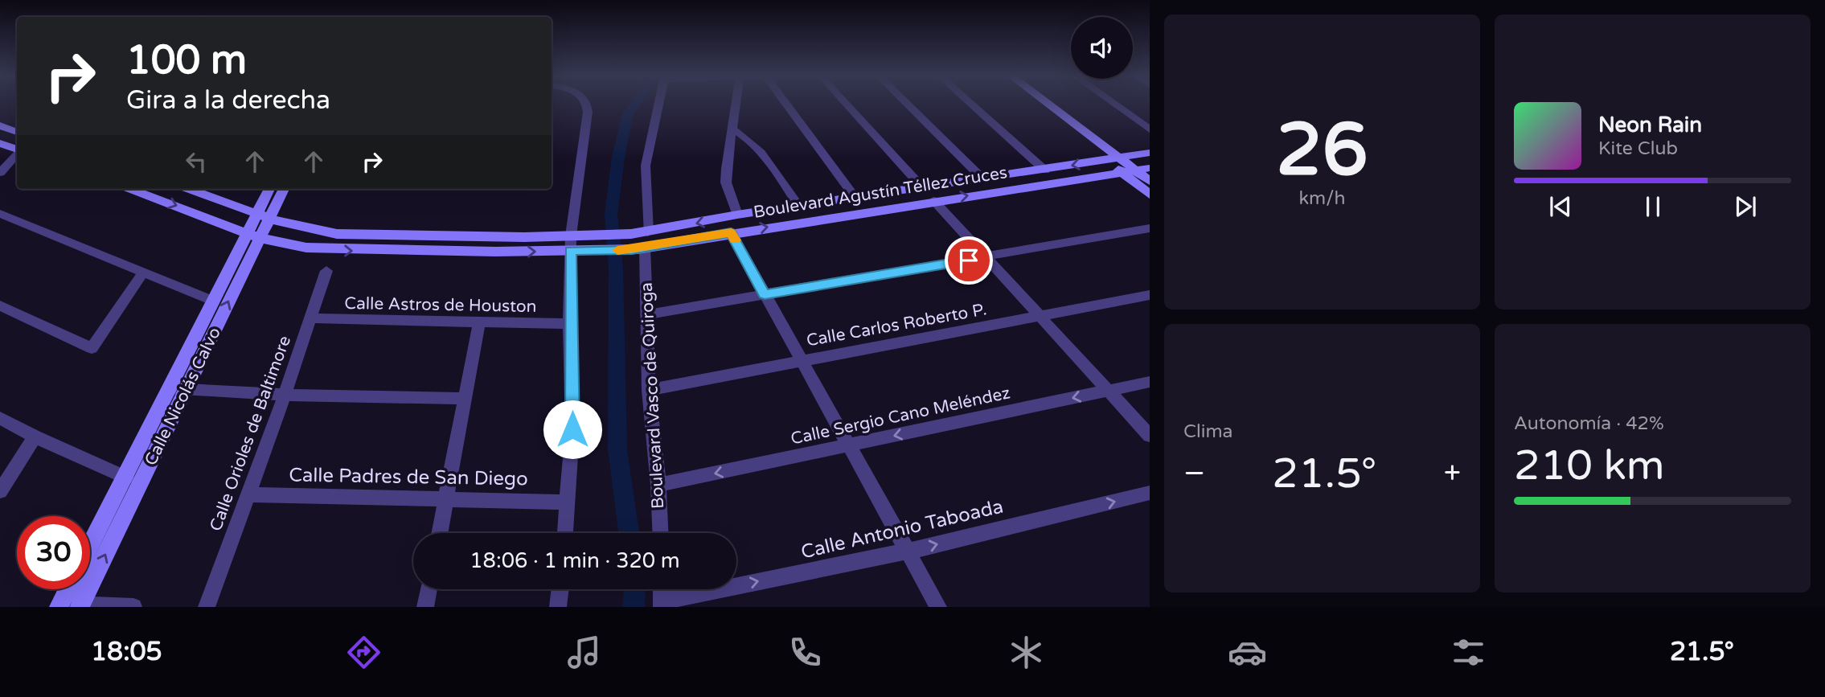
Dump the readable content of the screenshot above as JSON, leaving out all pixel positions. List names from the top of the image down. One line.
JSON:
{"streets":{"street":["Boulevard Agustín Téllez Cruces","Calle Astros de Houston","Calle Carlos Roberto P.","Boulevard Vasco de Quiroga","Calle Nicolás Calvo","Calle Sergio Cano Meléndez","Calle Orioles de Baltimore","Calle Padres de San Diego","Calle Antonio Taboada"]},"crossings":[["Boulevard Agustín Téllez Cruces","Boulevard Vasco de Quiroga"],["Boulevard Agustín Téllez Cruces","Calle Nicolás Calvo"],["Calle Astros de Houston","Calle Orioles de Baltimore"],["Calle Carlos Roberto P.","Boulevard Vasco de Quiroga"],["Boulevard Vasco de Quiroga","Calle Sergio Cano Meléndez"],["Calle Orioles de Baltimore","Calle Padres de San Diego"]],"one_way":["Calle Sergio Cano Meléndez","Calle Antonio Taboada"],"page":{"tile":[["26","km/h"],"Clima",["Autonomía · 42%","210 km"]],"turn":["100 m","Gira a la derecha"],"song":["Neon Rain","Kite Club"],"heat":["−","21.5°","+"],"limit":"30","trip":"18:06 · 1 min · 320 m","tabs":["18:05","21.5°"]}}
